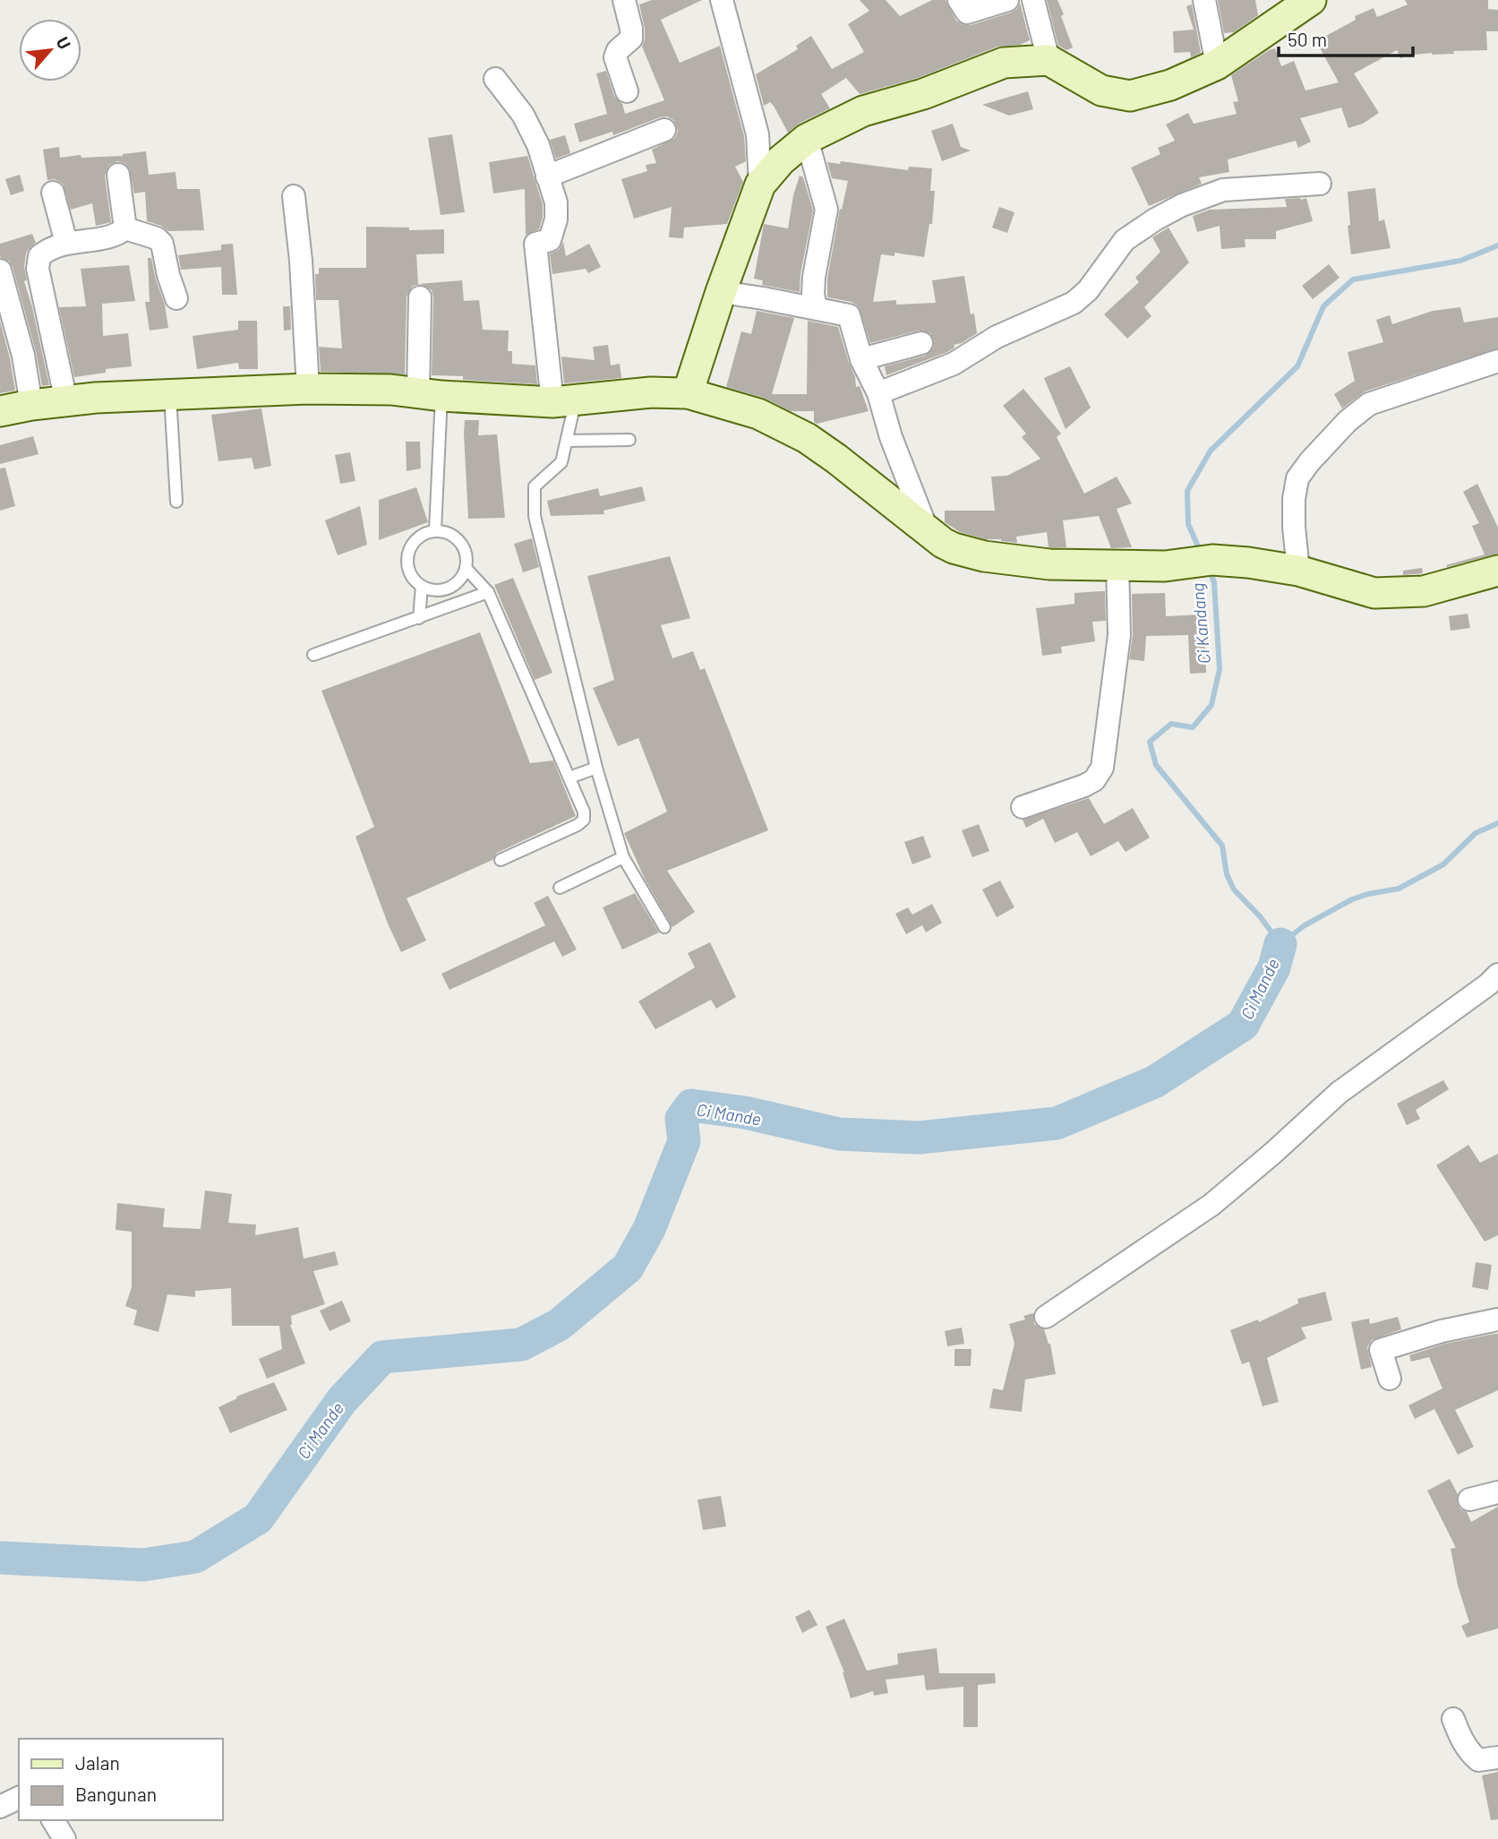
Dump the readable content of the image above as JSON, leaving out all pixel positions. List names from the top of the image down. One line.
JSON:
{"water":["Ci Kandang","Ci Mande"],"legend":["Jalan","Bangunan"],"scale_bar":"50 m","north":"top right"}
